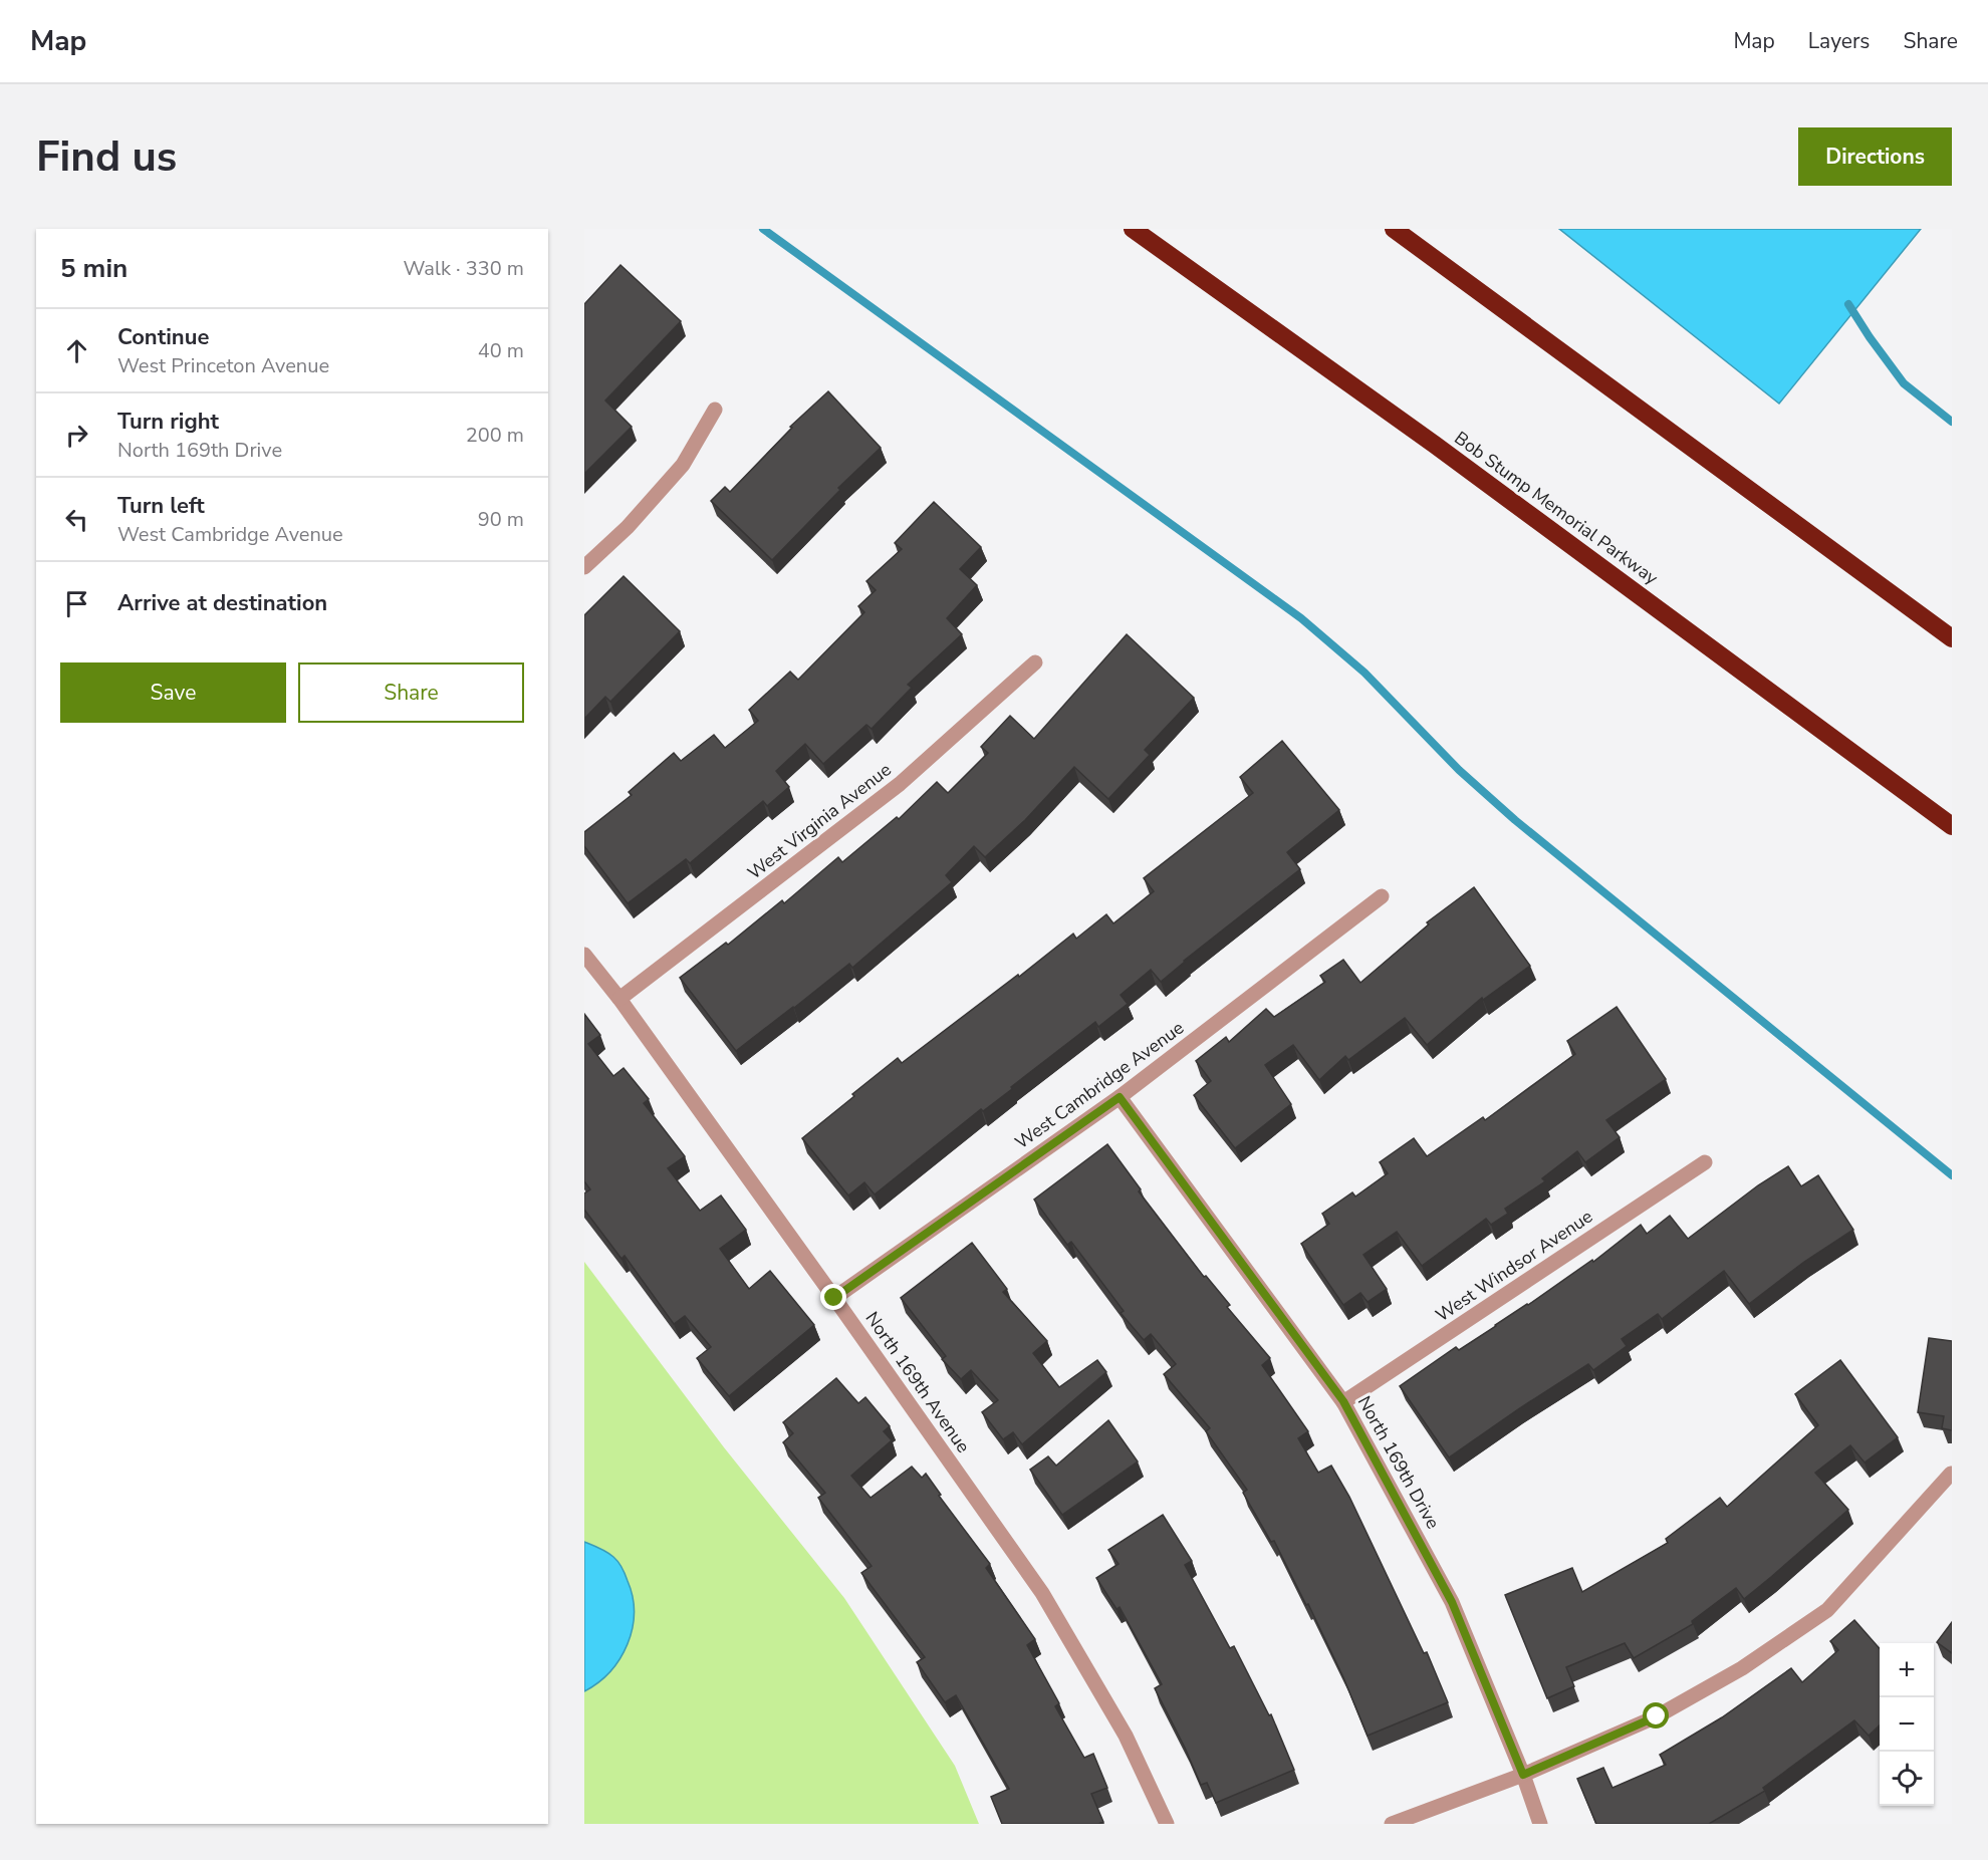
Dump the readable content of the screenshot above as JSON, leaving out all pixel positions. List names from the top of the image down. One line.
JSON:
{"streets":{"highway":["Bob Stump Memorial Parkway"],"street":["West Virginia Avenue","West Cambridge Avenue","West Windsor Avenue","North 169th Avenue","North 169th Drive"]},"crossings":[["West Virginia Avenue","North 169th Avenue"],["West Cambridge Avenue","North 169th Avenue"],["West Cambridge Avenue","North 169th Drive"],["West Windsor Avenue","North 169th Drive"]],"page":{"header":"Map","nav":["Map","Layers","Share"],"buttons":["Directions",["Save","Share"]],"title":"Find us","heading":["5 min","Walk · 330 m"],"list":[["Continue","West Princeton Avenue","40 m"],["Turn right","North 169th Drive","200 m"],["Turn left","West Cambridge Avenue","90 m"],"Arrive at destination"],"map_buttons":["+","−"]}}
